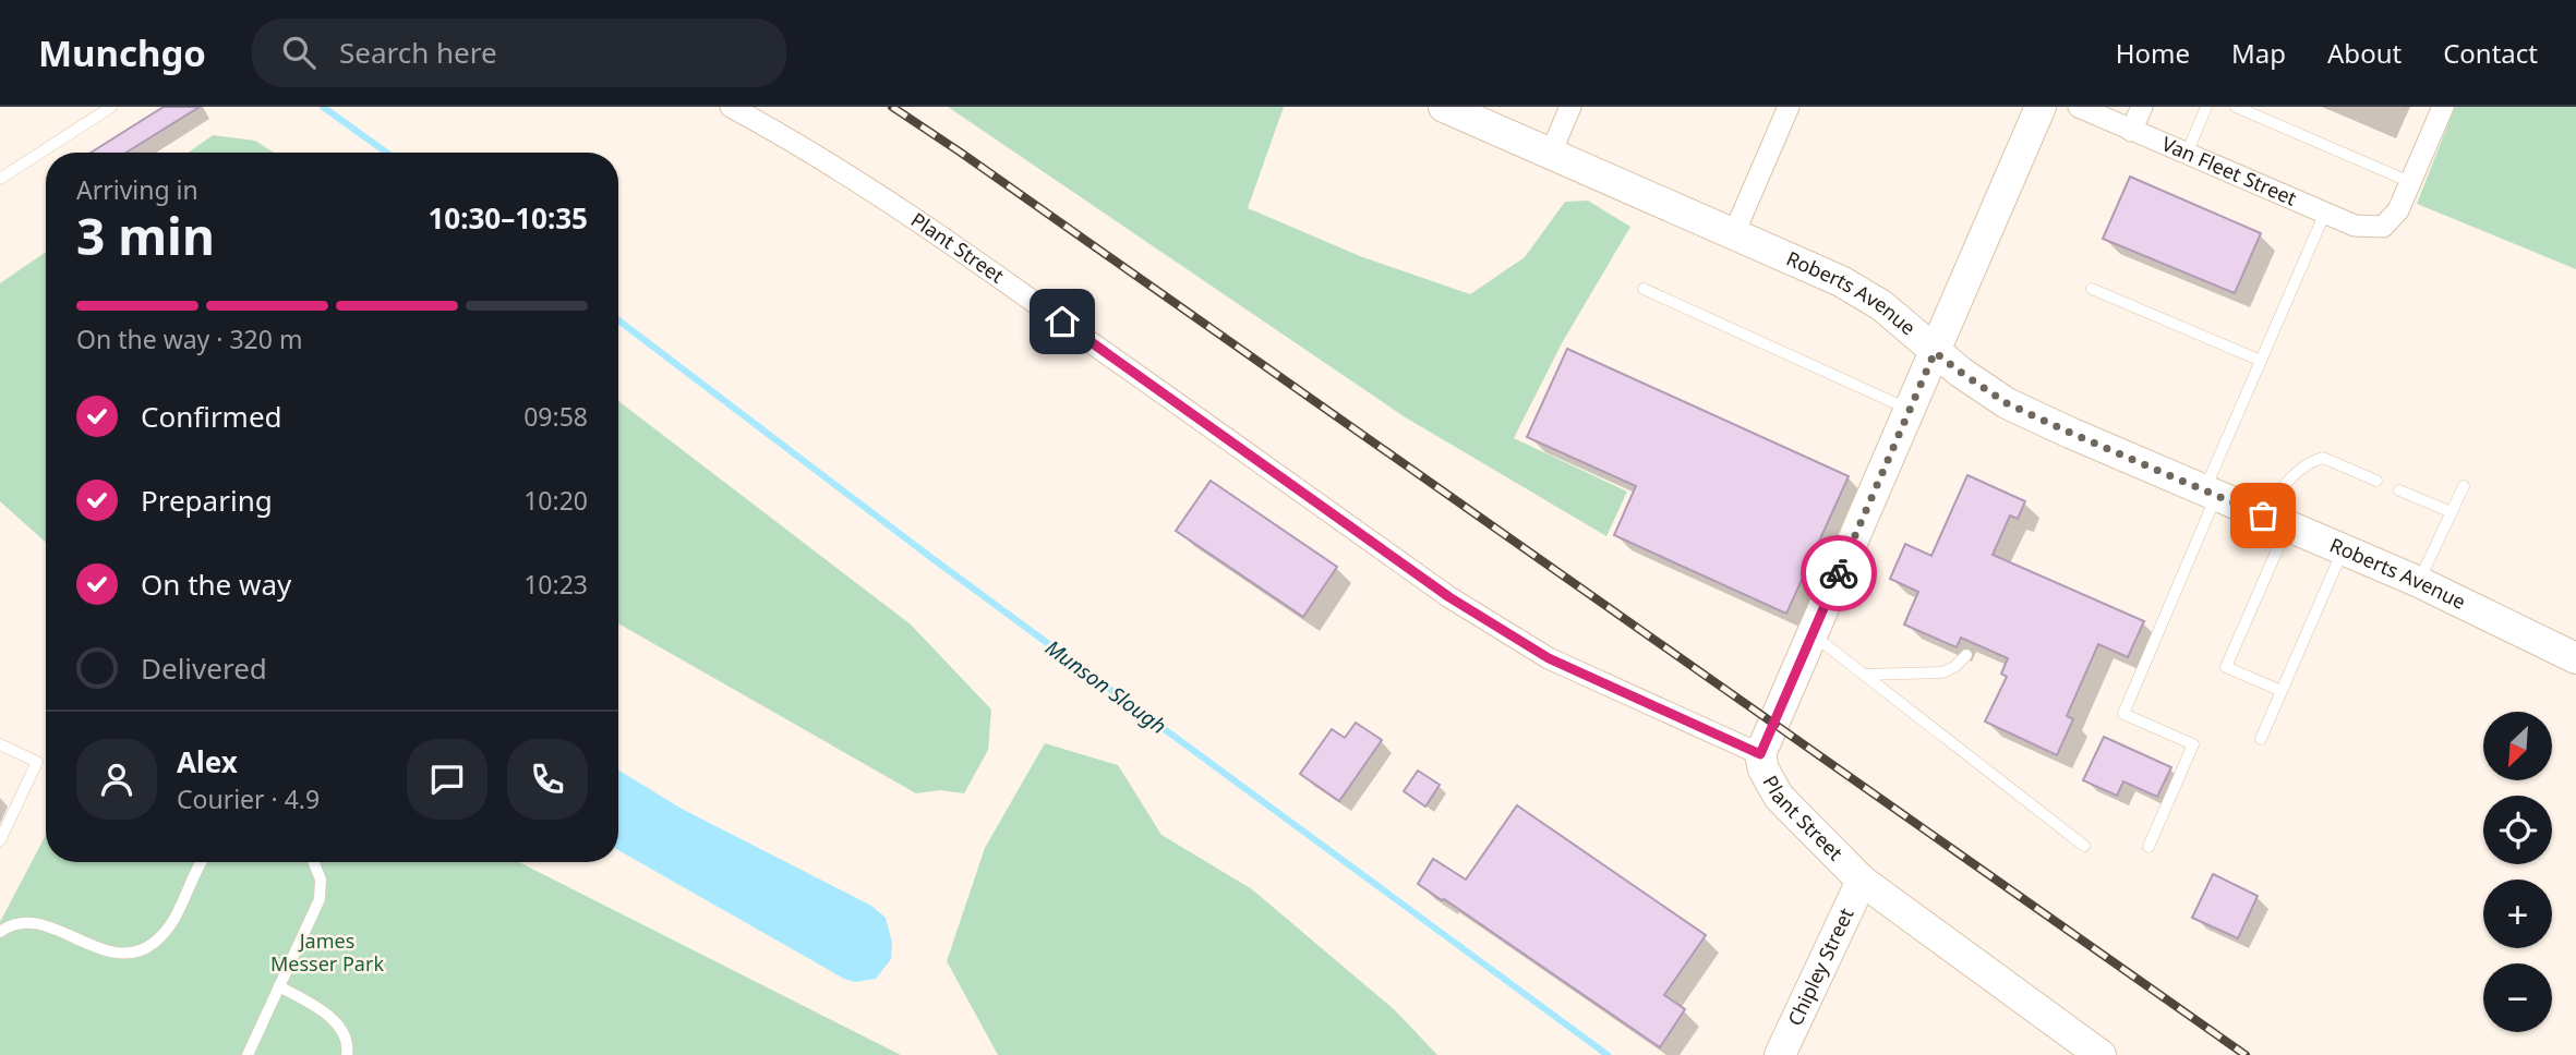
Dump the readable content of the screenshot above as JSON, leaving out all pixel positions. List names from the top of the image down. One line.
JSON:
{"streets":{"street":["Van Fleet Street","Plant Street","Roberts Avenue","Chipley Street"]},"crossings":[["Plant Street","Chipley Street"]],"water":["Munson Slough"],"parks":["James Messer Park"],"north":"bottom left","page":{"header":"Munchgo","search":"Search here","nav":["Home","Map","About","Contact"],"heading":["3 min","Arriving in","10:30–10:35"],"panel":["Alex","Courier · 4.9"],"bar":"On the way · 320 m","list":[["Confirmed","09:58"],["Preparing","10:20"],["On the way","10:23"],"Delivered"],"map_buttons":["+","−"]}}
